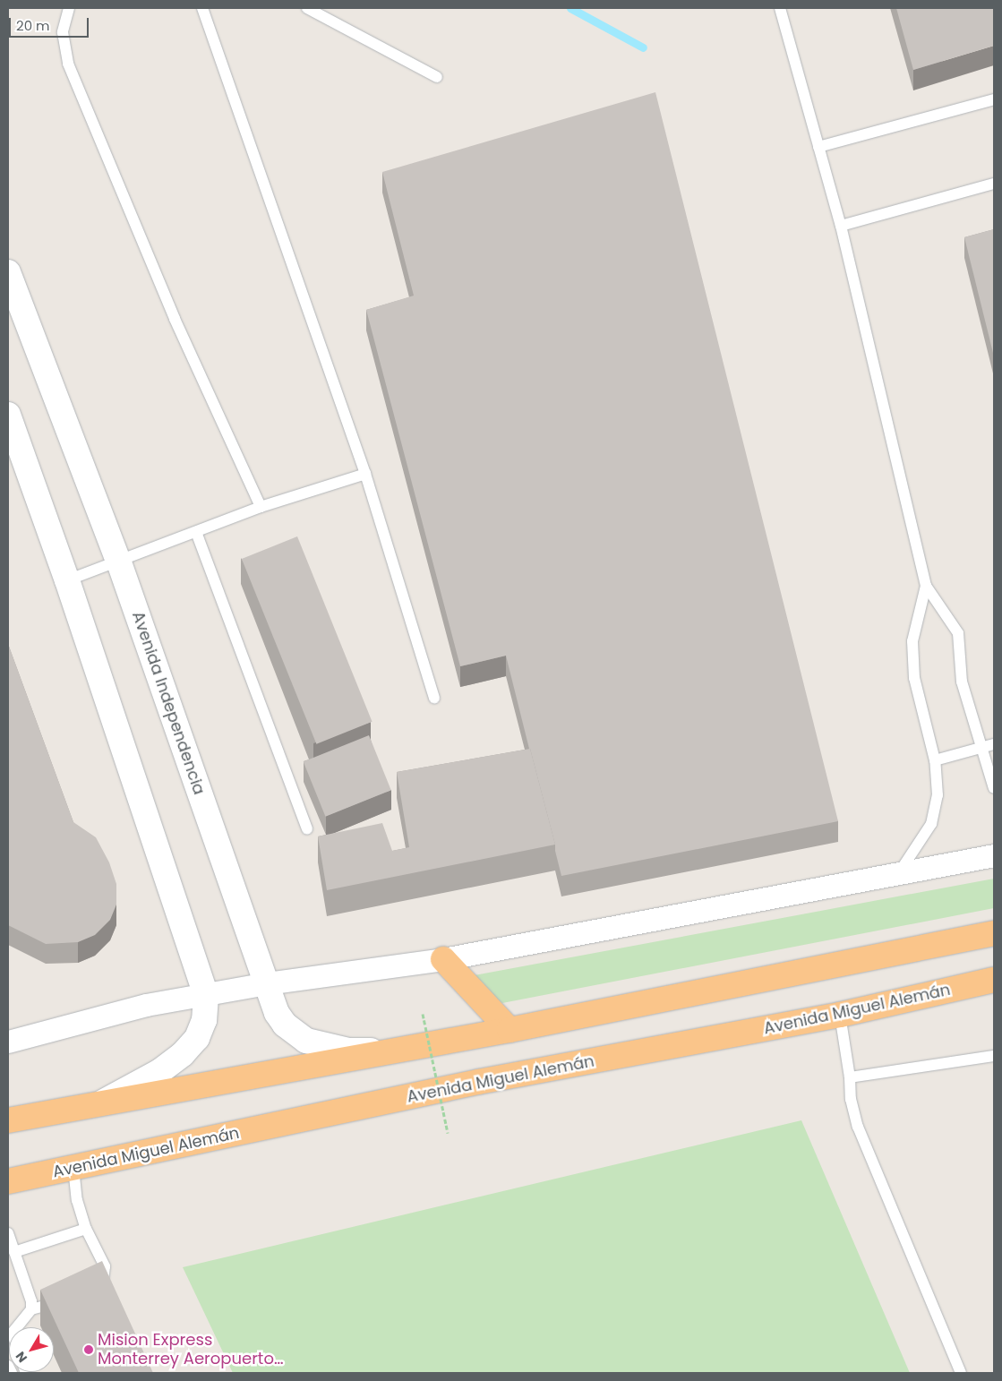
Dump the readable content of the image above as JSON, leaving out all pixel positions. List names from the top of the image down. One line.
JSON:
{"streets":{"highway":["Avenida Miguel Alemán"],"street":["Avenida Independencia"]},"places":["Mision Express Monterrey Aeropuerto…"],"scale_bar":"20 m","north":"bottom left"}
